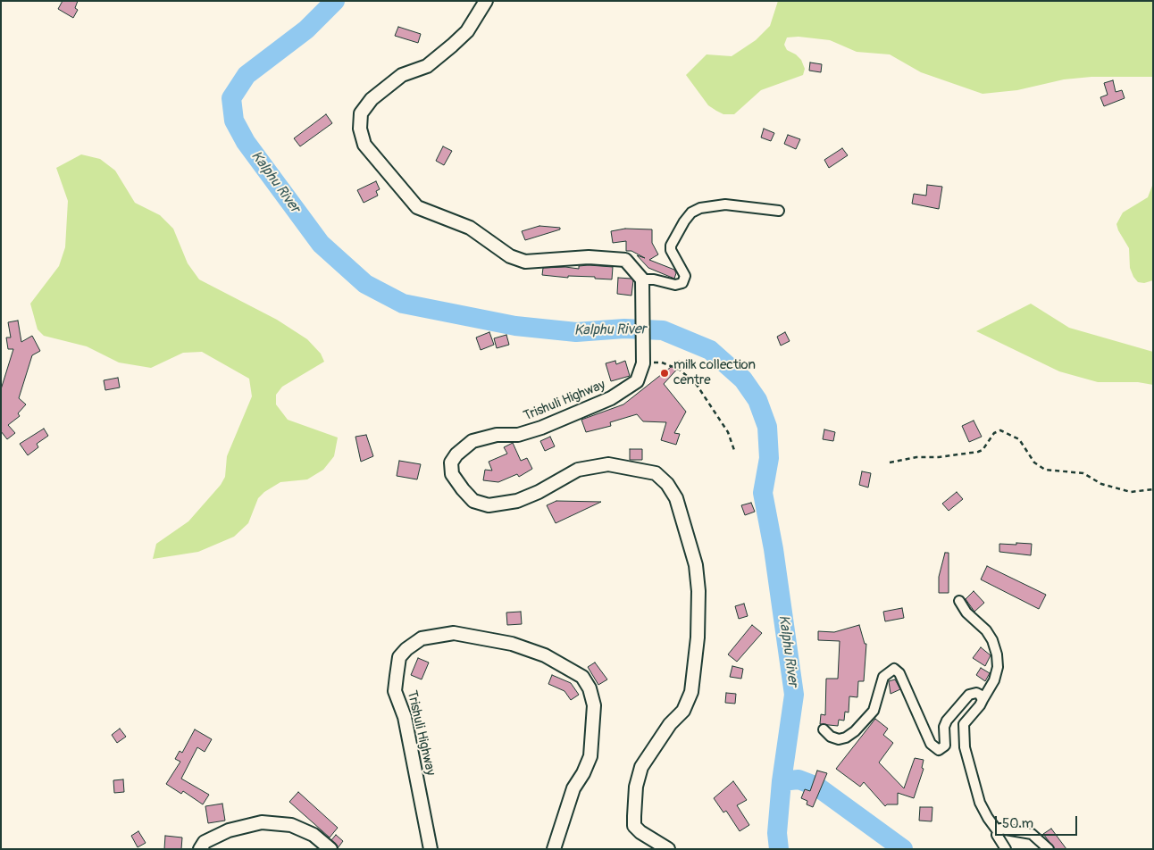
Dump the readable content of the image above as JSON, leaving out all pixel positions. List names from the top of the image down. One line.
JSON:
{"streets":{"street":["Trishuli Highway"]},"water":["Kalphu River"],"places":["milk collection centre"],"scale_bar":"50 m"}
